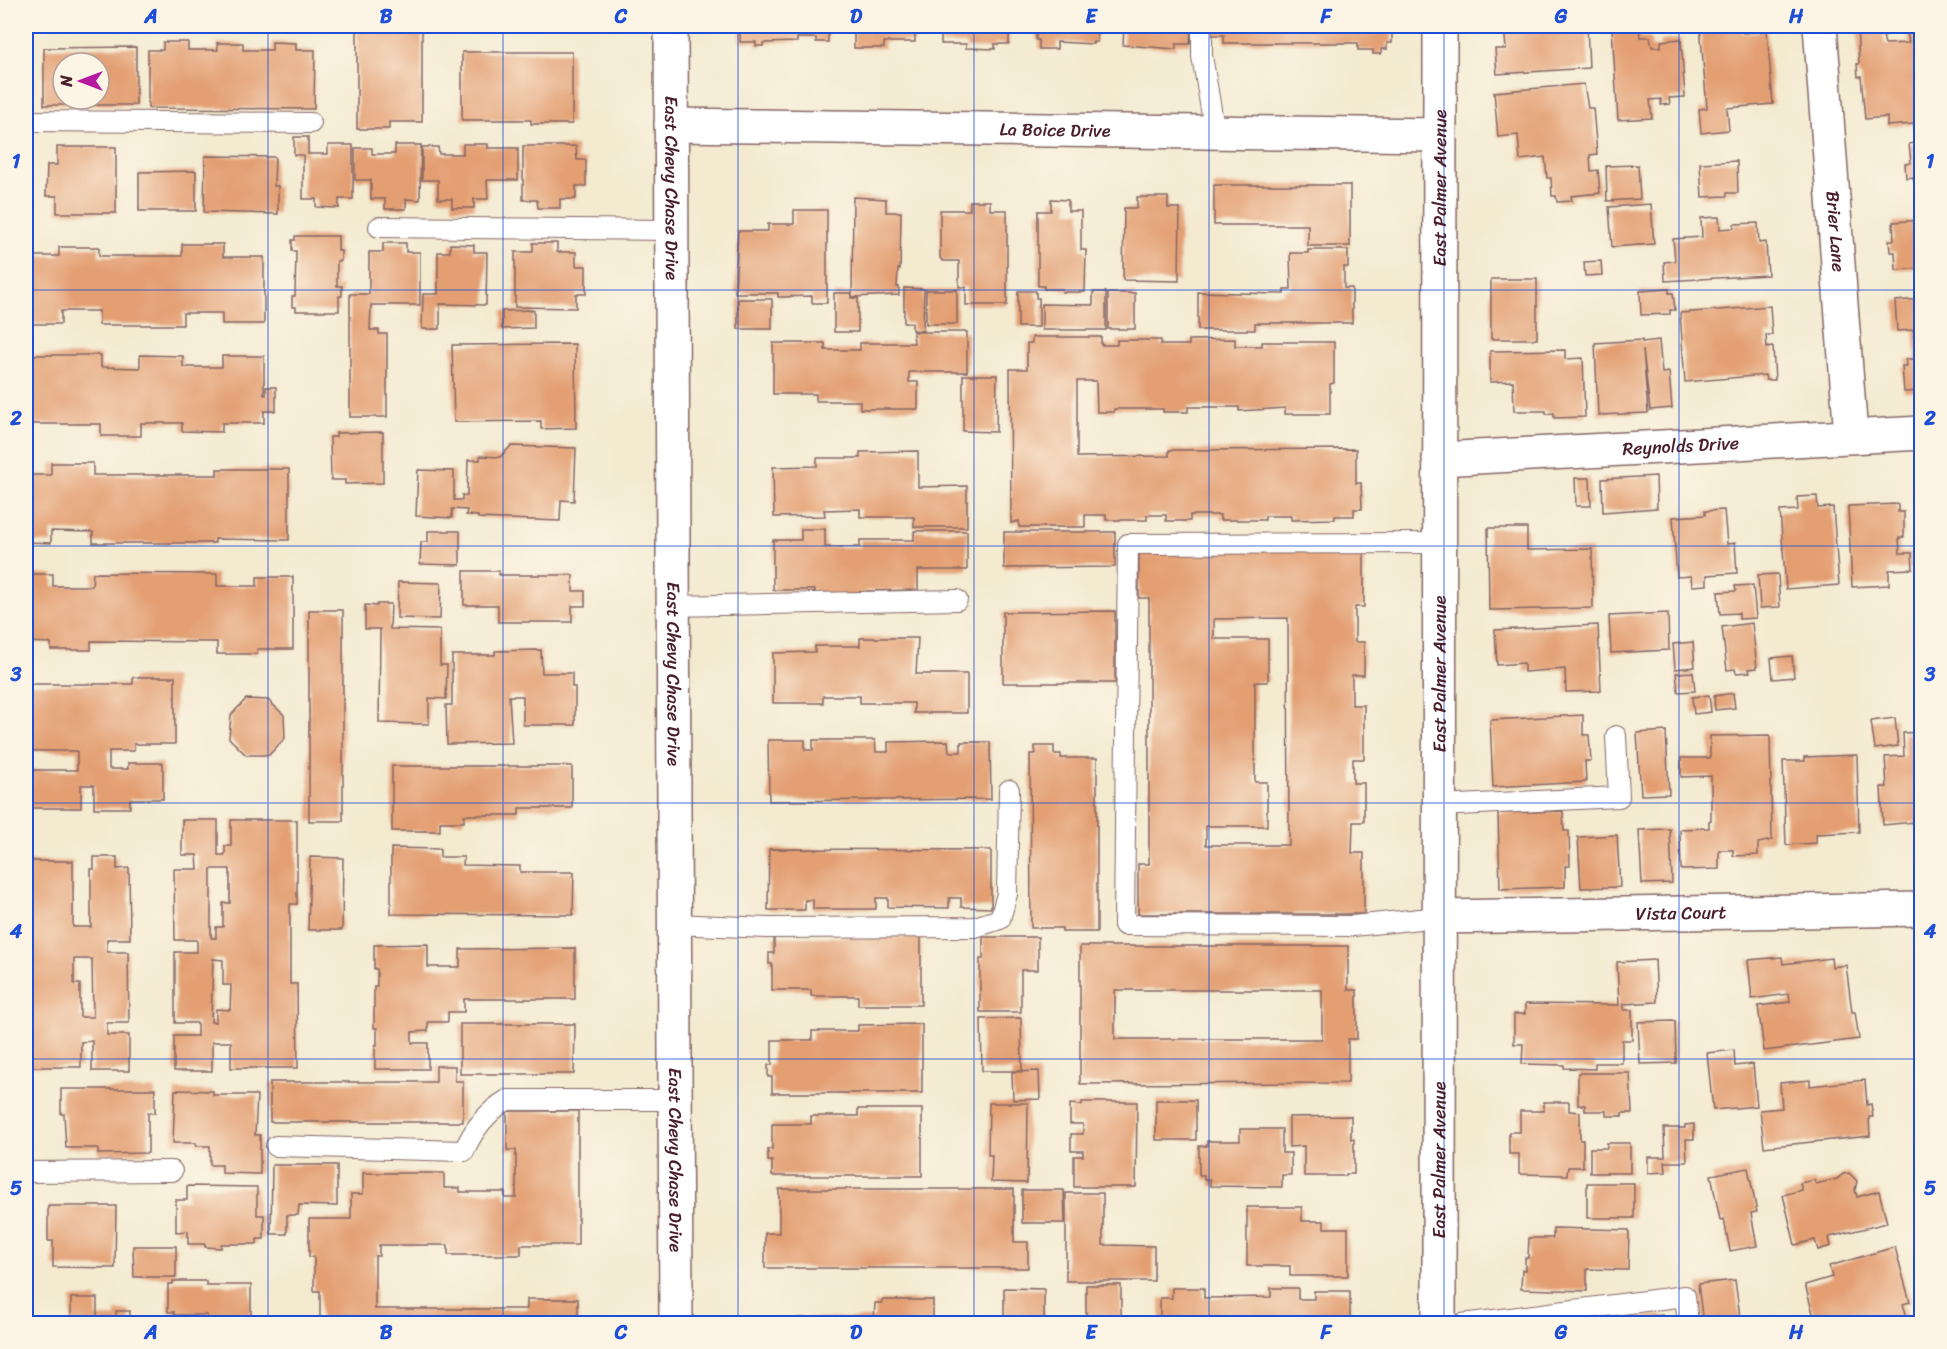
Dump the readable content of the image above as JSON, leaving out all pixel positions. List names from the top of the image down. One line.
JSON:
{"streets":{"street":["La Boice Drive","East Chevy Chase Drive","East Palmer Avenue","Brier Lane","Reynolds Drive","Vista Court"]},"crossings":[["La Boice Drive","East Chevy Chase Drive"],["La Boice Drive","East Palmer Avenue"],["East Palmer Avenue","Reynolds Drive"],["East Palmer Avenue","Vista Court"],["Brier Lane","Reynolds Drive"]],"north":"left","grid":{"columns":["A","B","C","D","E","F","G","H"],"rows":["1","2","3","4","5"]}}
